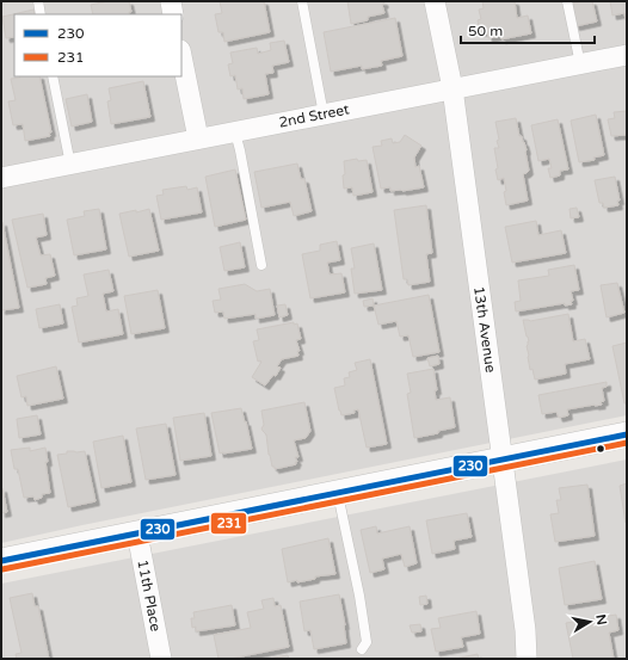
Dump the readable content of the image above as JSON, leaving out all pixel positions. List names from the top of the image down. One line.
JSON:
{"streets":{"street":["2nd Street","13th Avenue","11th Place"]},"crossings":[["2nd Street","13th Avenue"]],"lines":["transit line 230","transit line 231"],"legend":["230","231"],"scale_bar":"50 m","north":"right"}
